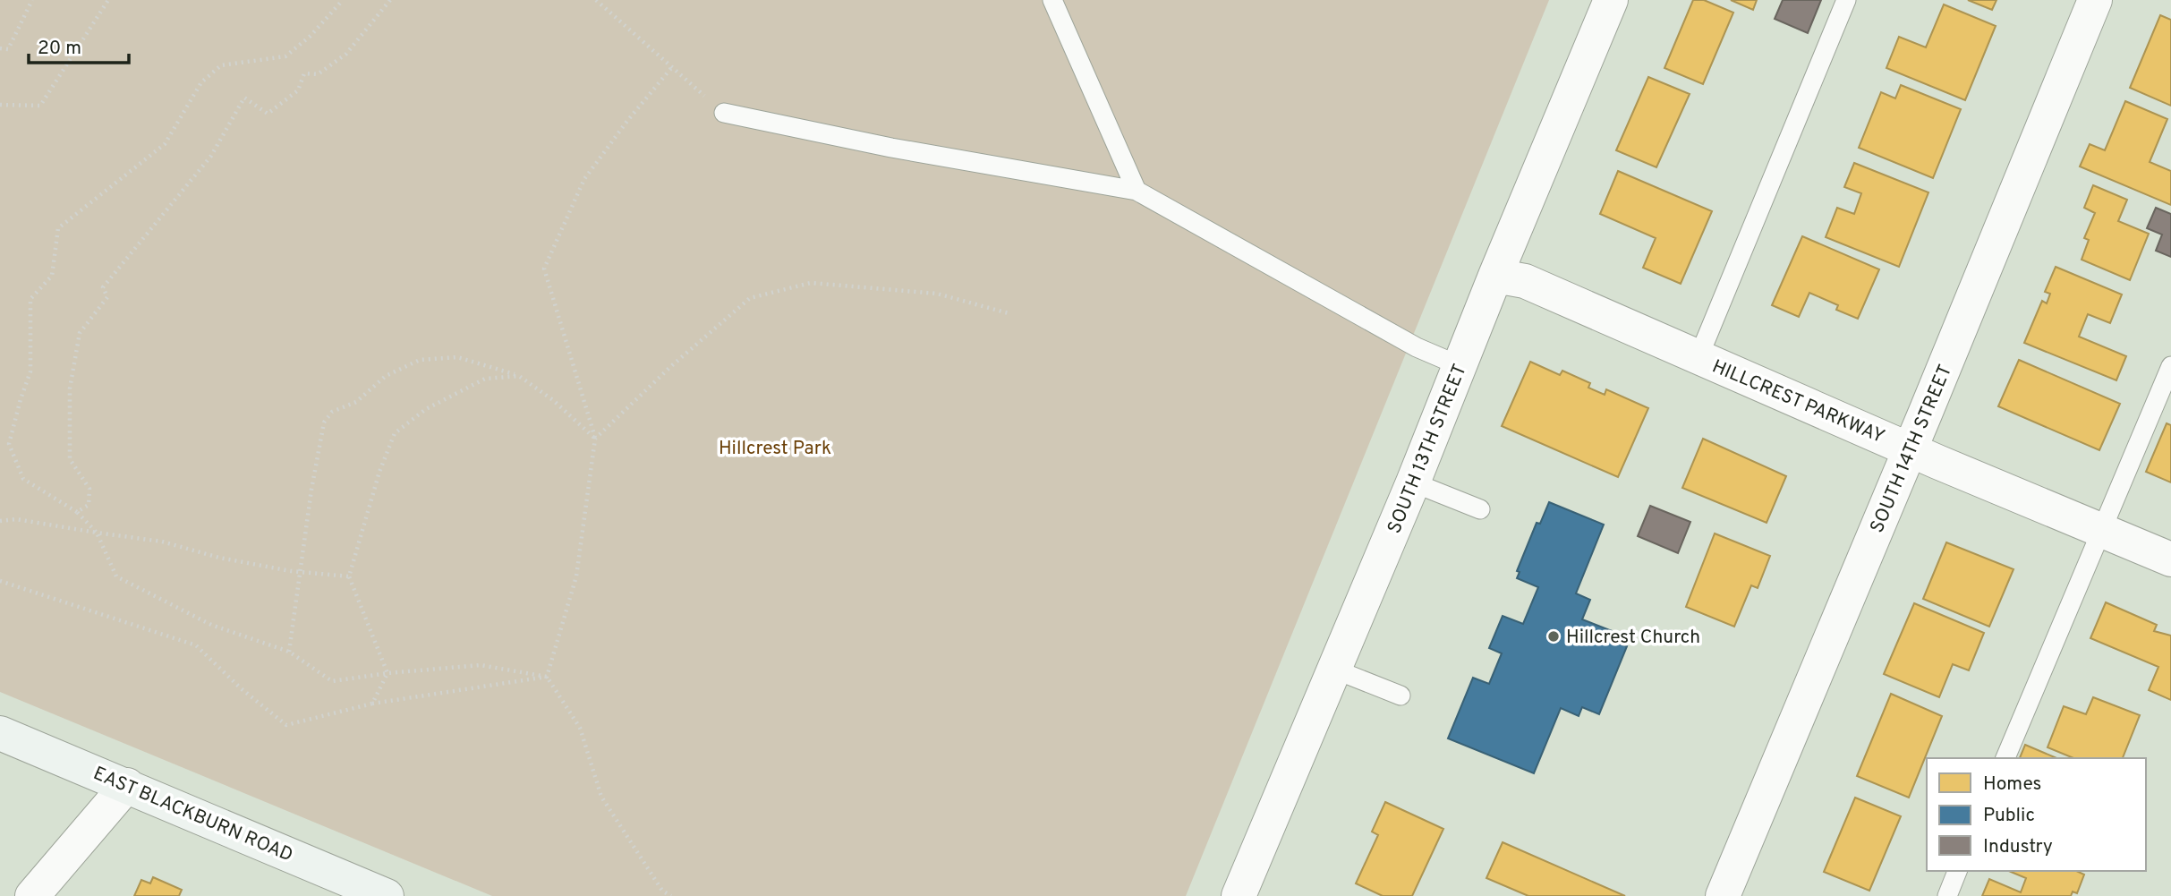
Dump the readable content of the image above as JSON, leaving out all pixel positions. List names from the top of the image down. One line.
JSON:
{"streets":{"street":["HILLCREST PARKWAY","SOUTH 13TH STREET","SOUTH 14TH STREET","EAST BLACKBURN ROAD"]},"crossings":[["HILLCREST PARKWAY","SOUTH 13TH STREET"],["HILLCREST PARKWAY","SOUTH 14TH STREET"]],"parks":["Hillcrest Park"],"places":["Hillcrest Church"],"legend":["Homes","Public","Industry"],"scale_bar":"20 m"}
